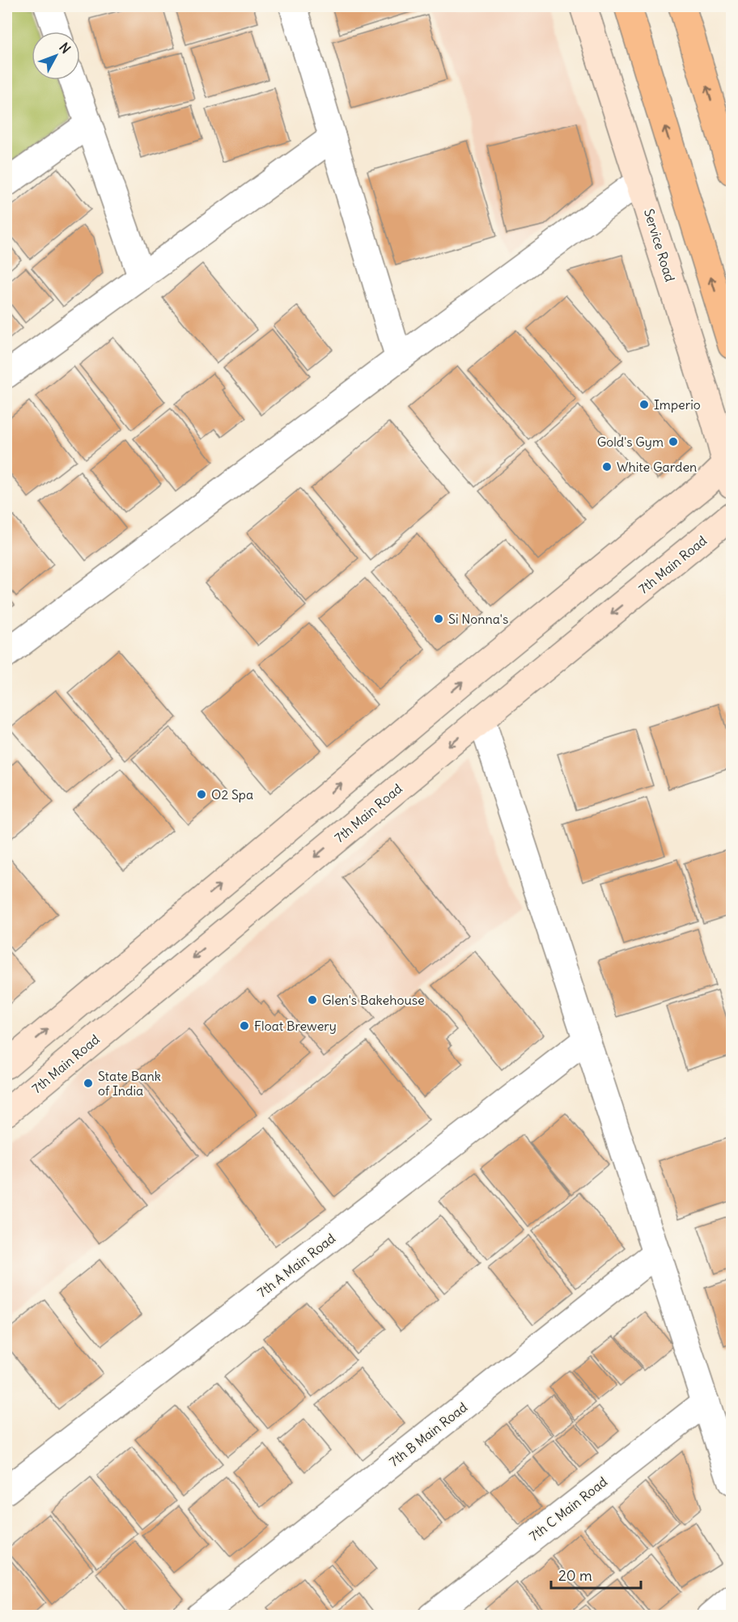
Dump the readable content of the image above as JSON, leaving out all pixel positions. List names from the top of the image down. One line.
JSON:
{"streets":{"main road":["Service Road","7th Main Road"],"street":["7th A Main Road","7th B Main Road","7th C Main Road"]},"places":["Imperio","Gold's Gym","White Garden","Si Nonna's","O2 Spa","Glen's Bakehouse","Float Brewery","State Bank of India"],"scale_bar":"20 m","north":"top right"}
